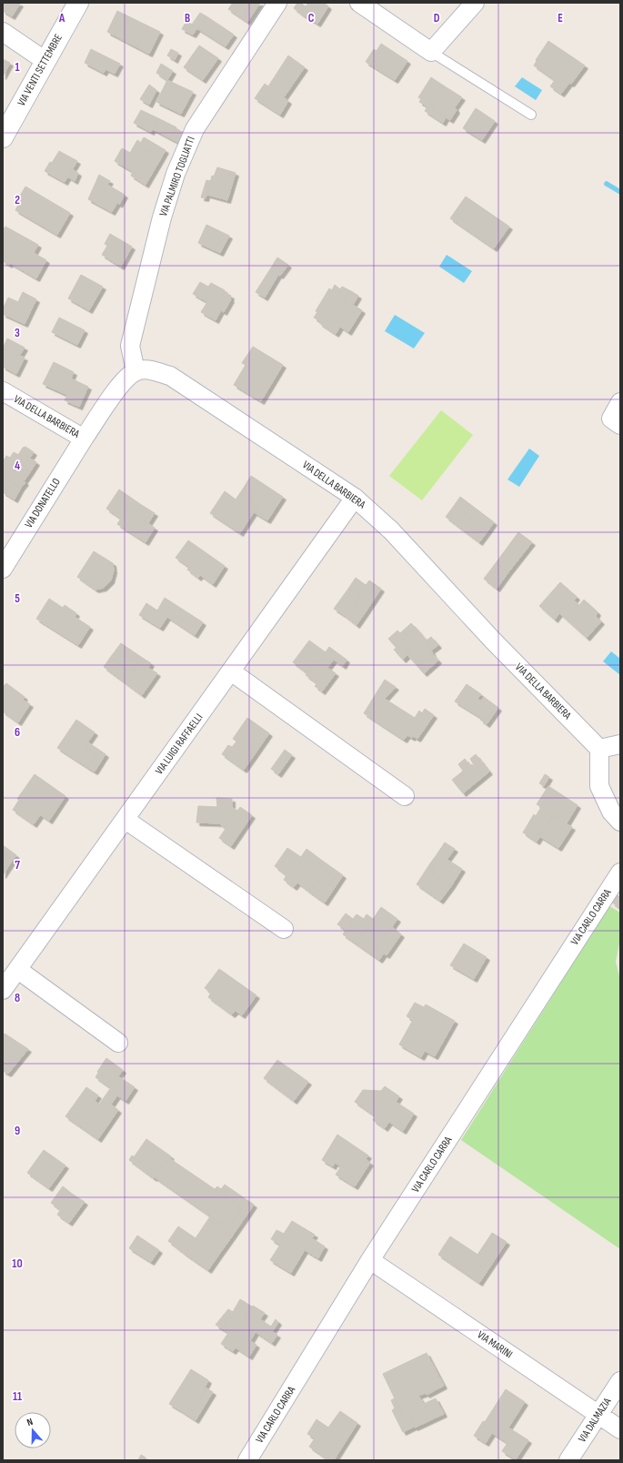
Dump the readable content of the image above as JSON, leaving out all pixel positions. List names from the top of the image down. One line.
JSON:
{"streets":{"street":["VIA VENTI SETTEMBRE","VIA PALMIRO TOGLIATTI","VIA DELLA BARBIERA","VIA DONATELLO","VIA LUIGI RAFFAELLI","VIA CARLO CARRA","VIA MARINI","VIA DALMAZIA"]},"crossings":[["VIA PALMIRO TOGLIATTI","VIA DELLA BARBIERA"],["VIA DELLA BARBIERA","VIA DONATELLO"],["VIA DELLA BARBIERA","VIA LUIGI RAFFAELLI"],["VIA CARLO CARRA","VIA MARINI"],["VIA MARINI","VIA DALMAZIA"]],"north":"top","grid":{"columns":["A","B","C","D","E"],"rows":["1","2","3","4","5","6","7","8","9","10","11"]}}
